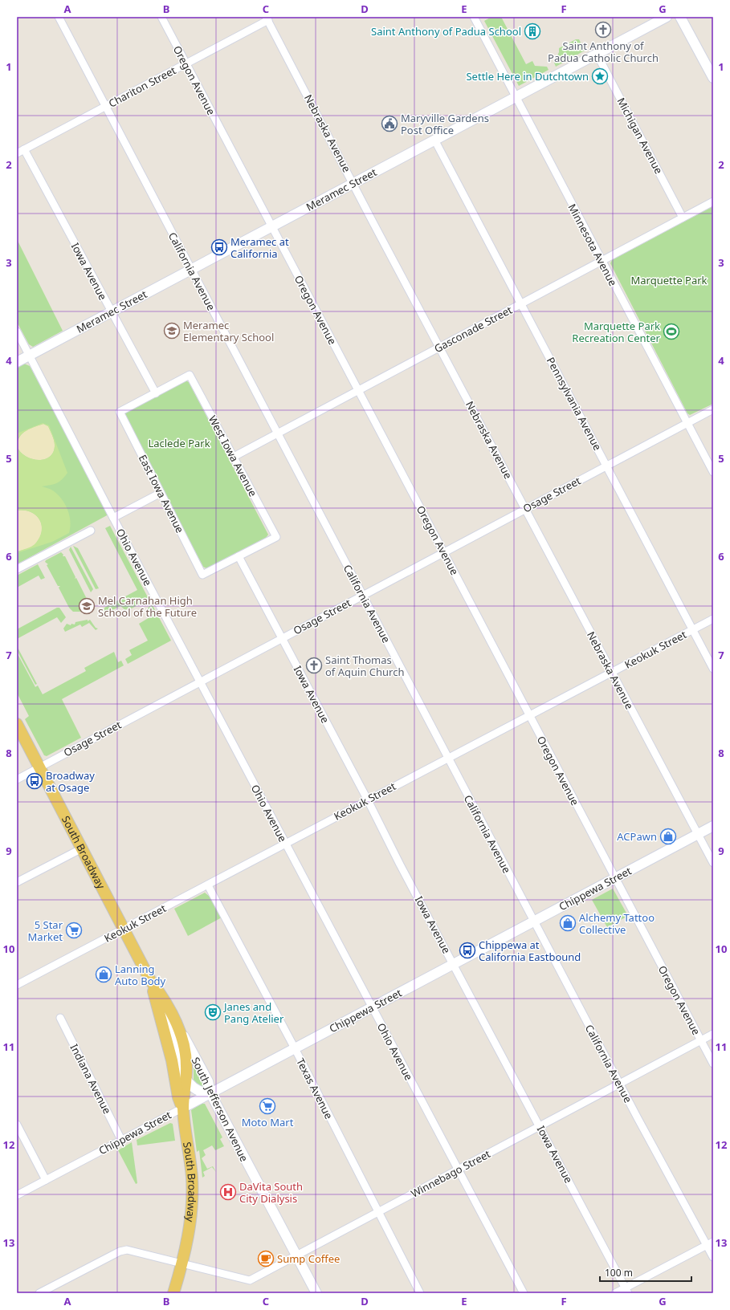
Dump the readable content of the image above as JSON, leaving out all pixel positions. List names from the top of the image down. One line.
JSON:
{"streets":{"main road":["Meramec Street","South Broadway","Chippewa Street","South Jefferson Avenue"],"street":["Oregon Avenue","Chariton Street","Nebraska Avenue","Michigan Avenue","Minnesota Avenue","Iowa Avenue","California Avenue","Gasconade Street","Pennsylvania Avenue","West Iowa Avenue","East Iowa Avenue","Osage Street","Ohio Avenue","Keokuk Street","Indiana Avenue","Texas Avenue","Winnebago Street"]},"crossings":[["Oregon Avenue","Chariton Street"],["Oregon Avenue","Meramec Street"],["Oregon Avenue","Gasconade Street"],["Oregon Avenue","Osage Street"],["Oregon Avenue","Keokuk Street"],["Oregon Avenue","Chippewa Street"],["Oregon Avenue","Winnebago Street"],["Chariton Street","Nebraska Avenue"],["Chariton Street","Iowa Avenue"],["Chariton Street","California Avenue"],["Nebraska Avenue","Meramec Street"],["Nebraska Avenue","Gasconade Street"],["Nebraska Avenue","Osage Street"],["Nebraska Avenue","Keokuk Street"],["Nebraska Avenue","Chippewa Street"],["Michigan Avenue","Meramec Street"],["Michigan Avenue","Gasconade Street"],["Meramec Street","Minnesota Avenue"],["Meramec Street","Iowa Avenue"],["Meramec Street","California Avenue"],["Meramec Street","Pennsylvania Avenue"],["Meramec Street","Ohio Avenue"],["Minnesota Avenue","Gasconade Street"],["Minnesota Avenue","Osage Street"],["Iowa Avenue","West Iowa Avenue"],["Iowa Avenue","East Iowa Avenue"],["Iowa Avenue","Osage Street"],["Iowa Avenue","Keokuk Street"],["Iowa Avenue","Chippewa Street"],["Iowa Avenue","Winnebago Street"],["California Avenue","Gasconade Street"],["California Avenue","Osage Street"],["California Avenue","Keokuk Street"],["California Avenue","Chippewa Street"],["California Avenue","Winnebago Street"],["Gasconade Street","Pennsylvania Avenue"],["Gasconade Street","West Iowa Avenue"],["Pennsylvania Avenue","Osage Street"],["Pennsylvania Avenue","Keokuk Street"],["West Iowa Avenue","East Iowa Avenue"],["Osage Street","Ohio Avenue"],["Osage Street","South Broadway"],["Ohio Avenue","Keokuk Street"],["Ohio Avenue","Chippewa Street"],["Ohio Avenue","Winnebago Street"],["Keokuk Street","South Broadway"],["Keokuk Street","Texas Avenue"],["South Broadway","Chippewa Street"],["South Broadway","South Jefferson Avenue"],["South Broadway","Winnebago Street"],["Chippewa Street","Indiana Avenue"],["Chippewa Street","Texas Avenue"],["Chippewa Street","South Jefferson Avenue"],["Texas Avenue","Winnebago Street"],["South Jefferson Avenue","Winnebago Street"]],"parks":["Marquette Park","Laclede Park"],"places":{"church":["Saint Anthony of Padua Catholic Church","Saint Thomas of Aquin Church"],"building":["Saint Anthony of Padua School"],"place":["Settle Here in Dutchtown"],"public building":["Maryville Gardens Post Office"],"bus stop":["Meramec at California","Broadway at Osage","Chippewa at California Eastbound"],"school or university":["Meramec Elementary School","Mel Carnahan High School of the Future"],"sports":["Marquette Park Recreation Center"],"shop":["ACPawn","Alchemy Tattoo Collective","Lanning Auto Body"],"supermarket":["5 Star Market","Moto Mart"],"theatre":["Janes and Pang Atelier"],"hospital":["DaVita South City Dialysis"],"cafe":["Sump Coffee"]},"scale_bar":"100 m","grid":{"columns":["A","B","C","D","E","F","G"],"rows":["1","2","3","4","5","6","7","8","9","10","11","12","13"]}}
